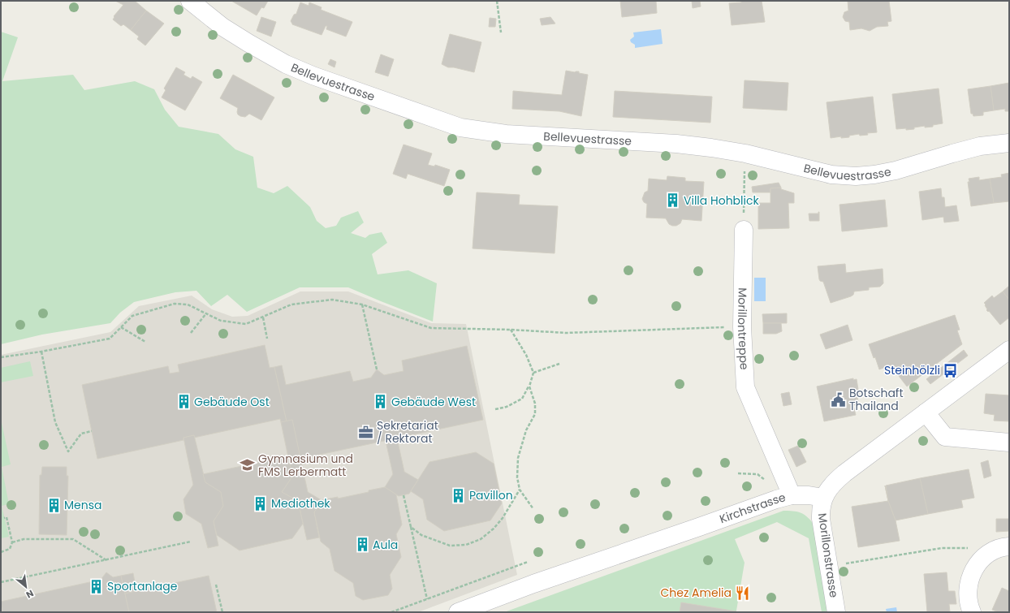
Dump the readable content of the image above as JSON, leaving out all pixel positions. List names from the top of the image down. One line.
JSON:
{"streets":{"street":["Bellevuestrasse","Morillontreppe","Kirchstrasse","Morillonstrasse"]},"crossings":[["Morillontreppe","Kirchstrasse"],["Kirchstrasse","Morillonstrasse"]],"places":{"building":["Villa Hohblick","Gebäude Ost","Gebäude West","Pavillon","Mediothek","Mensa","Aula","Sportanlage"],"bus stop":["Steinhölzli"],"public building":["Botschaft Thailand"],"office":["Sekretariat / Rektorat"],"school or university":["Gymnasium und FMS Lerbermatt"],"restaurant":["Chez Amelia"]},"north":"bottom right"}
